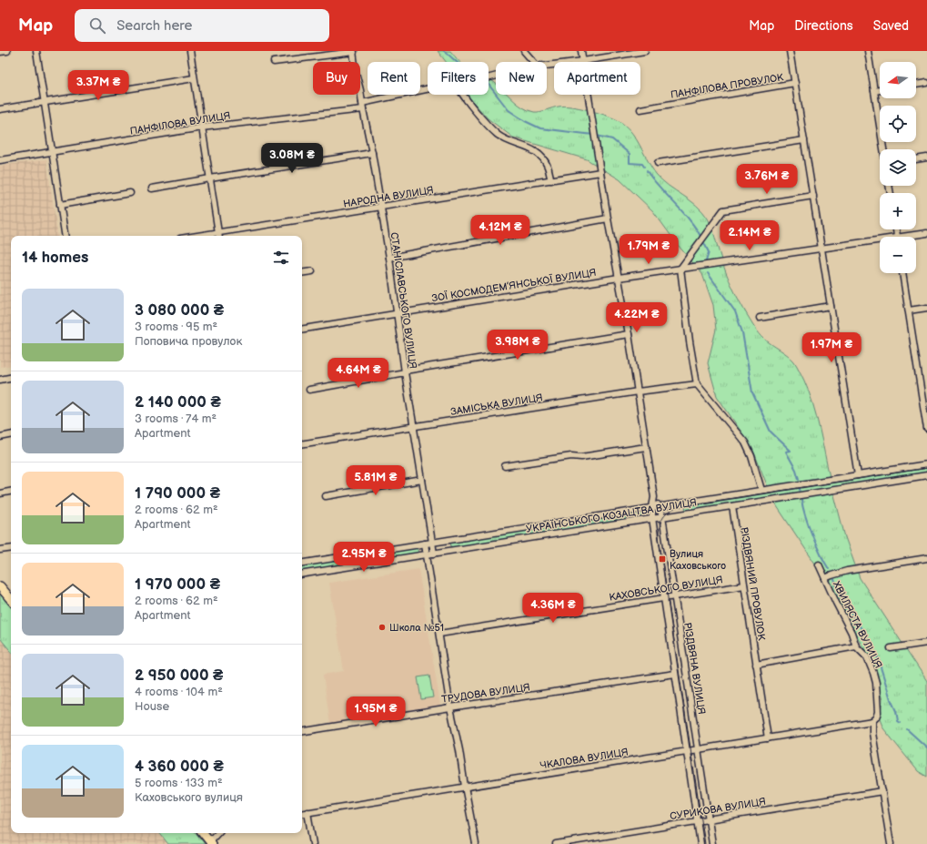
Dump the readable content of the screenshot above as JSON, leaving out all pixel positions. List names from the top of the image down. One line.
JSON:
{"streets":{"street":["ПАНФІЛОВА ПРОВУЛОК","ПАНФІЛОВА ВУЛИЦЯ","НАРОДНА ВУЛИЦЯ","ЗОЇ КОСМОДЕМ’ЯНСЬКОЇ ВУЛИЦЯ","СТАНІСЛАВСЬКОГО ВУЛИЦЯ","ЗАМІСЬКА ВУЛИЦЯ","УКРАЇНСЬКОГО КОЗАЦТВА ВУЛИЦЯ","РІЗДВЯНИЙ ПРОВУЛОК","КАХОВСЬКОГО ВУЛИЦЯ","ХВИЛЯСТА ВУЛИЦЯ","РІЗДВЯНА ВУЛИЦЯ","ТРУДОВА ВУЛИЦЯ","ЧКАЛОВА ВУЛИЦЯ","СУРИКОВА ВУЛИЦЯ"]},"crossings":[["ПАНФІЛОВА ВУЛИЦЯ","СТАНІСЛАВСЬКОГО ВУЛИЦЯ"],["ПАНФІЛОВА ВУЛИЦЯ","РІЗДВЯНА ВУЛИЦЯ"],["НАРОДНА ВУЛИЦЯ","СТАНІСЛАВСЬКОГО ВУЛИЦЯ"],["НАРОДНА ВУЛИЦЯ","РІЗДВЯНА ВУЛИЦЯ"],["ЗОЇ КОСМОДЕМ’ЯНСЬКОЇ ВУЛИЦЯ","СТАНІСЛАВСЬКОГО ВУЛИЦЯ"],["ЗОЇ КОСМОДЕМ’ЯНСЬКОЇ ВУЛИЦЯ","РІЗДВЯНА ВУЛИЦЯ"],["СТАНІСЛАВСЬКОГО ВУЛИЦЯ","ЗАМІСЬКА ВУЛИЦЯ"],["СТАНІСЛАВСЬКОГО ВУЛИЦЯ","УКРАЇНСЬКОГО КОЗАЦТВА ВУЛИЦЯ"],["ЗАМІСЬКА ВУЛИЦЯ","РІЗДВЯНА ВУЛИЦЯ"],["УКРАЇНСЬКОГО КОЗАЦТВА ВУЛИЦЯ","РІЗДВЯНИЙ ПРОВУЛОК"],["УКРАЇНСЬКОГО КОЗАЦТВА ВУЛИЦЯ","РІЗДВЯНА ВУЛИЦЯ"],["РІЗДВЯНИЙ ПРОВУЛОК","КАХОВСЬКОГО ВУЛИЦЯ"],["РІЗДВЯНИЙ ПРОВУЛОК","ЧКАЛОВА ВУЛИЦЯ"],["КАХОВСЬКОГО ВУЛИЦЯ","РІЗДВЯНА ВУЛИЦЯ"],["ХВИЛЯСТА ВУЛИЦЯ","ЧКАЛОВА ВУЛИЦЯ"],["ХВИЛЯСТА ВУЛИЦЯ","СУРИКОВА ВУЛИЦЯ"],["РІЗДВЯНА ВУЛИЦЯ","ТРУДОВА ВУЛИЦЯ"],["РІЗДВЯНА ВУЛИЦЯ","ЧКАЛОВА ВУЛИЦЯ"],["РІЗДВЯНА ВУЛИЦЯ","СУРИКОВА ВУЛИЦЯ"]],"places":{"transit":["Вулиця Каховського"],"other":["Школа №51"]},"north":"left","page":{"header":"Map","search":"Search here","nav":["Map","Directions","Saved"],"map_buttons":["+","−"],"chip":["Buy","Rent","Filters","New","Apartment"],"price":["3.37M ₴","3.08M ₴","3.76M ₴","4.12M ₴","2.14M ₴","1.79M ₴","4.22M ₴","3.98M ₴","1.97M ₴","4.64M ₴","5.81M ₴","2.95M ₴","4.36M ₴","1.95M ₴"],"heading":"14 homes","list":[{"name":"3 080 000 ₴","note":"3 rooms · 95 m² · Поповича провулок"},{"name":"2 140 000 ₴","note":"3 rooms · 74 m² · Apartment"},{"name":"1 790 000 ₴","note":"2 rooms · 62 m² · Apartment"},{"name":"1 970 000 ₴","note":"2 rooms · 62 m² · Apartment"},{"name":"2 950 000 ₴","note":"4 rooms · 104 m² · House"},{"name":"4 360 000 ₴","note":"5 rooms · 133 m² · Каховського вулиця"}]}}
